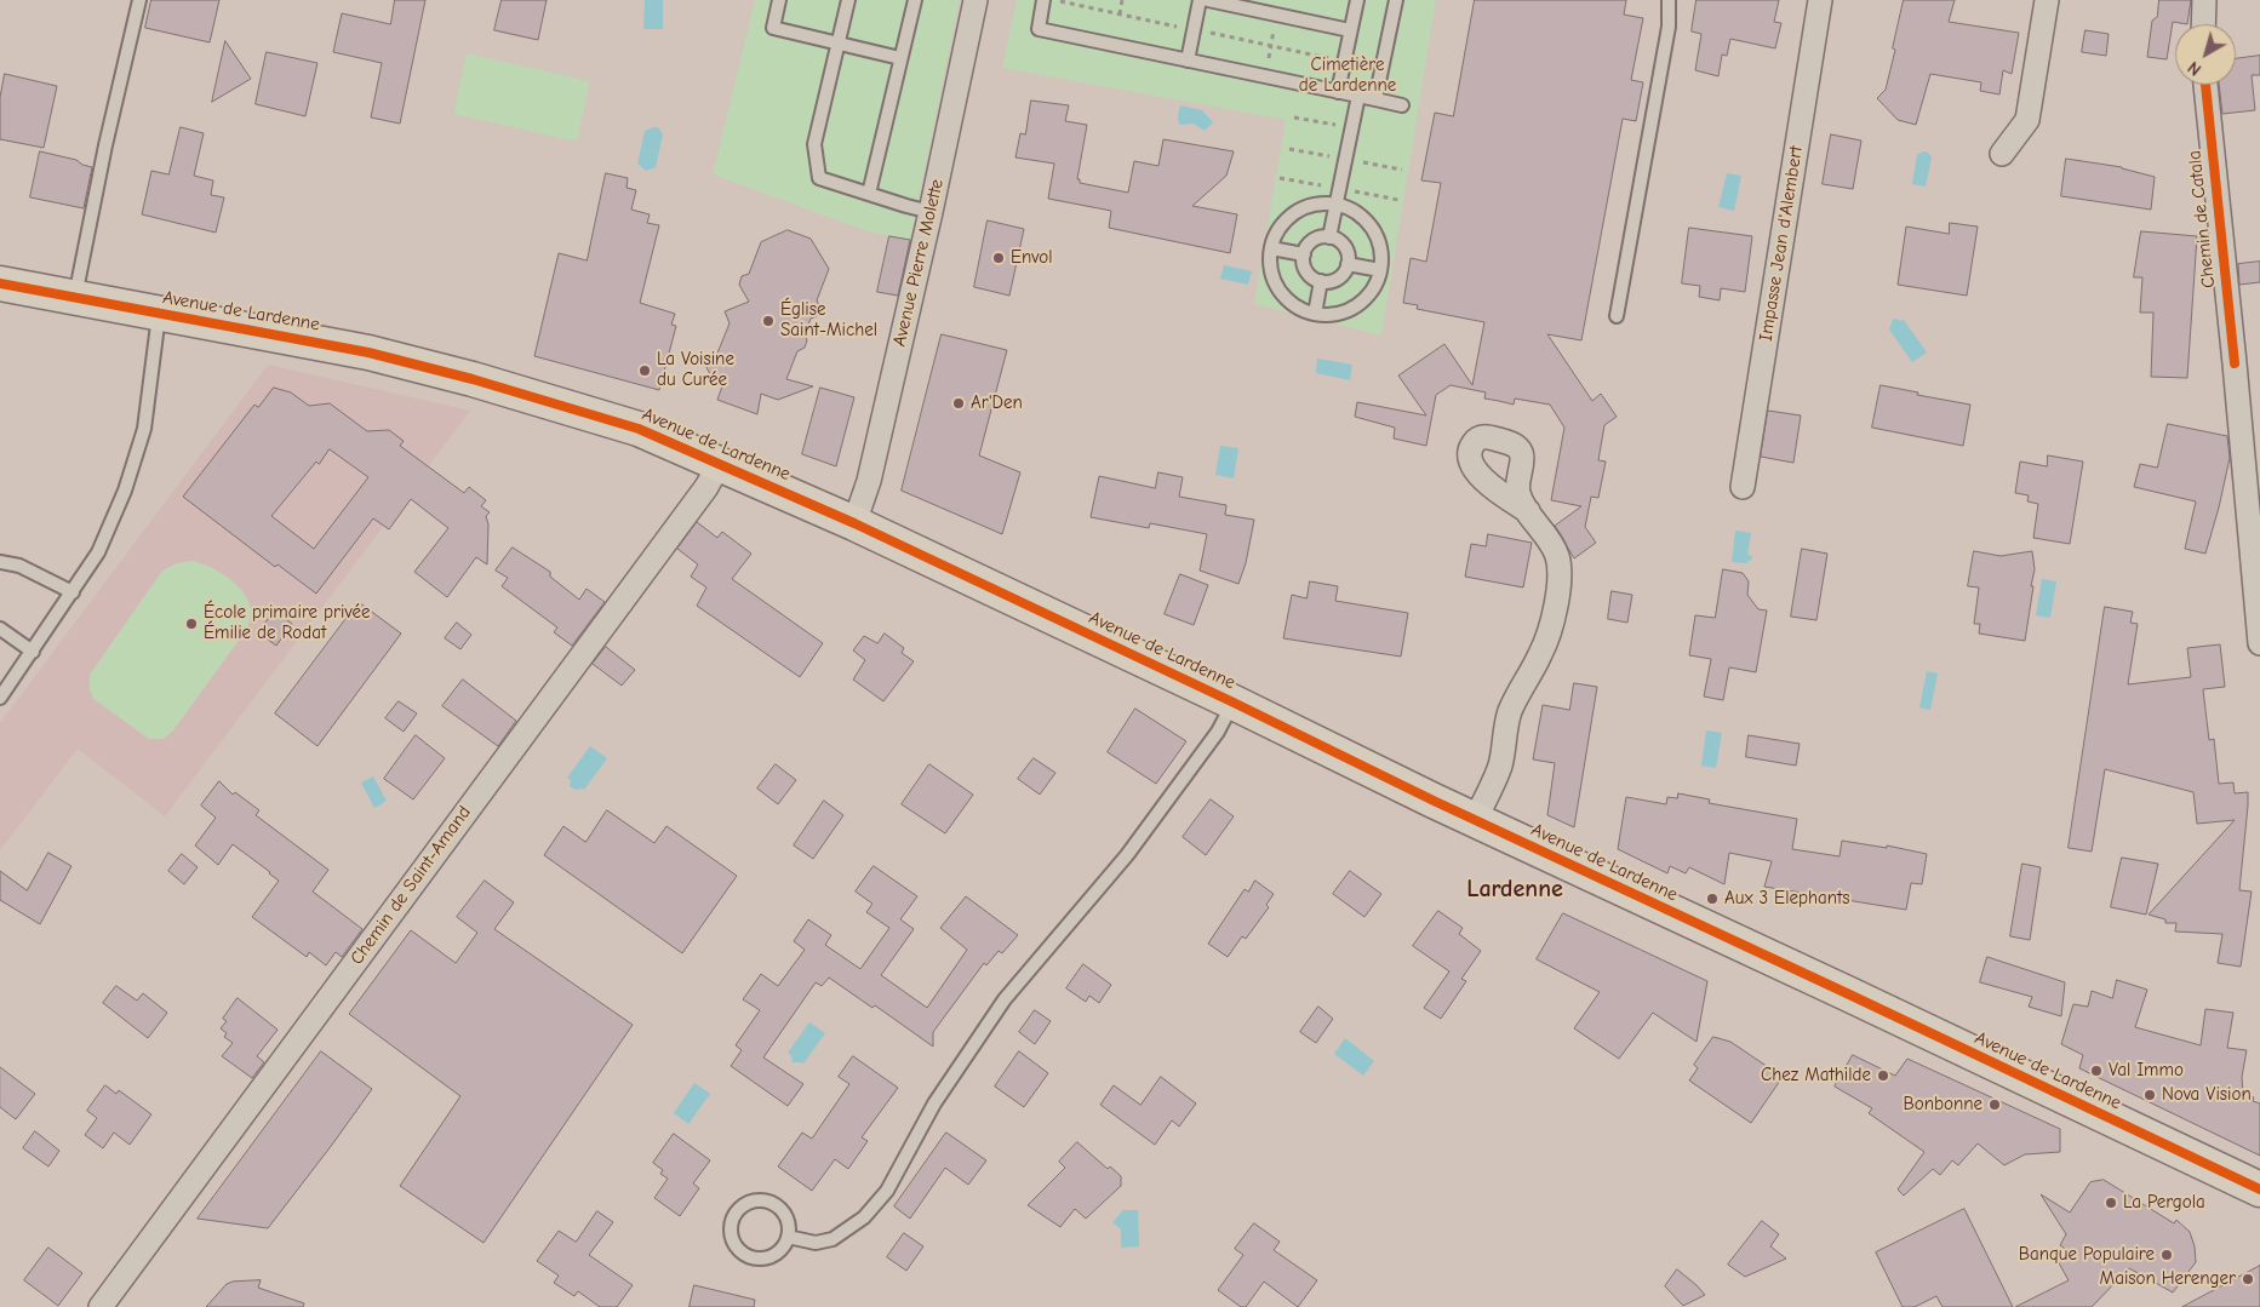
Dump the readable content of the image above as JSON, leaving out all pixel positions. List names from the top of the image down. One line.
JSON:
{"streets":{"main road":["Avenue de Lardenne"],"street":["Chemin de Catala","Impasse Jean d'Alembert","Avenue Pierre Molette","Chemin de Saint-Amand"]},"crossings":[["Avenue Pierre Molette","Avenue de Lardenne"],["Avenue de Lardenne","Chemin de Saint-Amand"]],"districts":["Lardenne"],"parks":["Cimetière de Lardenne"],"places":["Envol","Église Saint-Michel","La Voisine du Curée","Ar'Den","École primaire privée Émilie de Rodat","Aux 3 Elephants","Val Immo","Chez Mathilde","Nova Vision","Bonbonne","La Pergola","Banque Populaire","Maison Herenger"],"north":"bottom left"}
